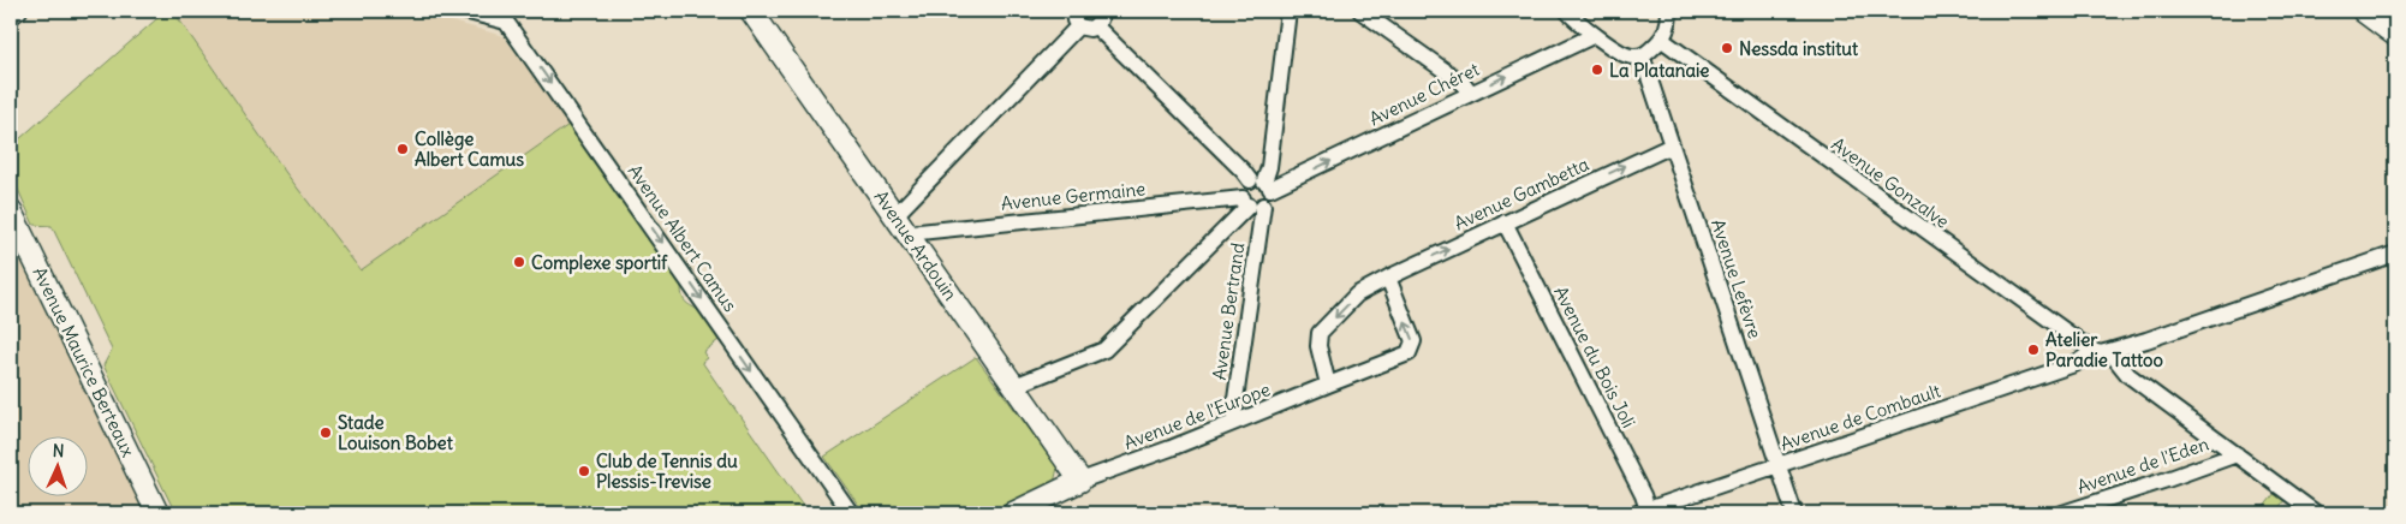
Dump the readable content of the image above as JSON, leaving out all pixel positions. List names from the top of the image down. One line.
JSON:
{"streets":{"street":["Avenue Chéret","Avenue Gonzalve","Avenue Gambetta","Avenue Germaine","Avenue Albert Camus","Avenue Ardouin","Avenue Lefèvre","Avenue Bertrand","Avenue du Bois Joli","Avenue Maurice Berteaux","Avenue de l'Europe","Avenue de Combault","Avenue de l'Eden"]},"crossings":[["Avenue Gonzalve","Avenue de Combault"],["Avenue Gonzalve","Avenue de l'Eden"],["Avenue Gambetta","Avenue Lefèvre"],["Avenue Gambetta","Avenue du Bois Joli"],["Avenue Gambetta","Avenue de l'Europe"],["Avenue Germaine","Avenue Ardouin"],["Avenue Germaine","Avenue Bertrand"],["Avenue Ardouin","Avenue de l'Europe"],["Avenue Lefèvre","Avenue de Combault"],["Avenue Bertrand","Avenue de l'Europe"],["Avenue du Bois Joli","Avenue de Combault"]],"one_way":["Avenue Chéret","Avenue Albert Camus"],"places":["Nessda institut","La Platanaie","Collège Albert Camus","Complexe sportif","Atelier Paradie Tattoo","Stade Louison Bobet","Club de Tennis du Plessis-Trevise"],"north":"top"}
